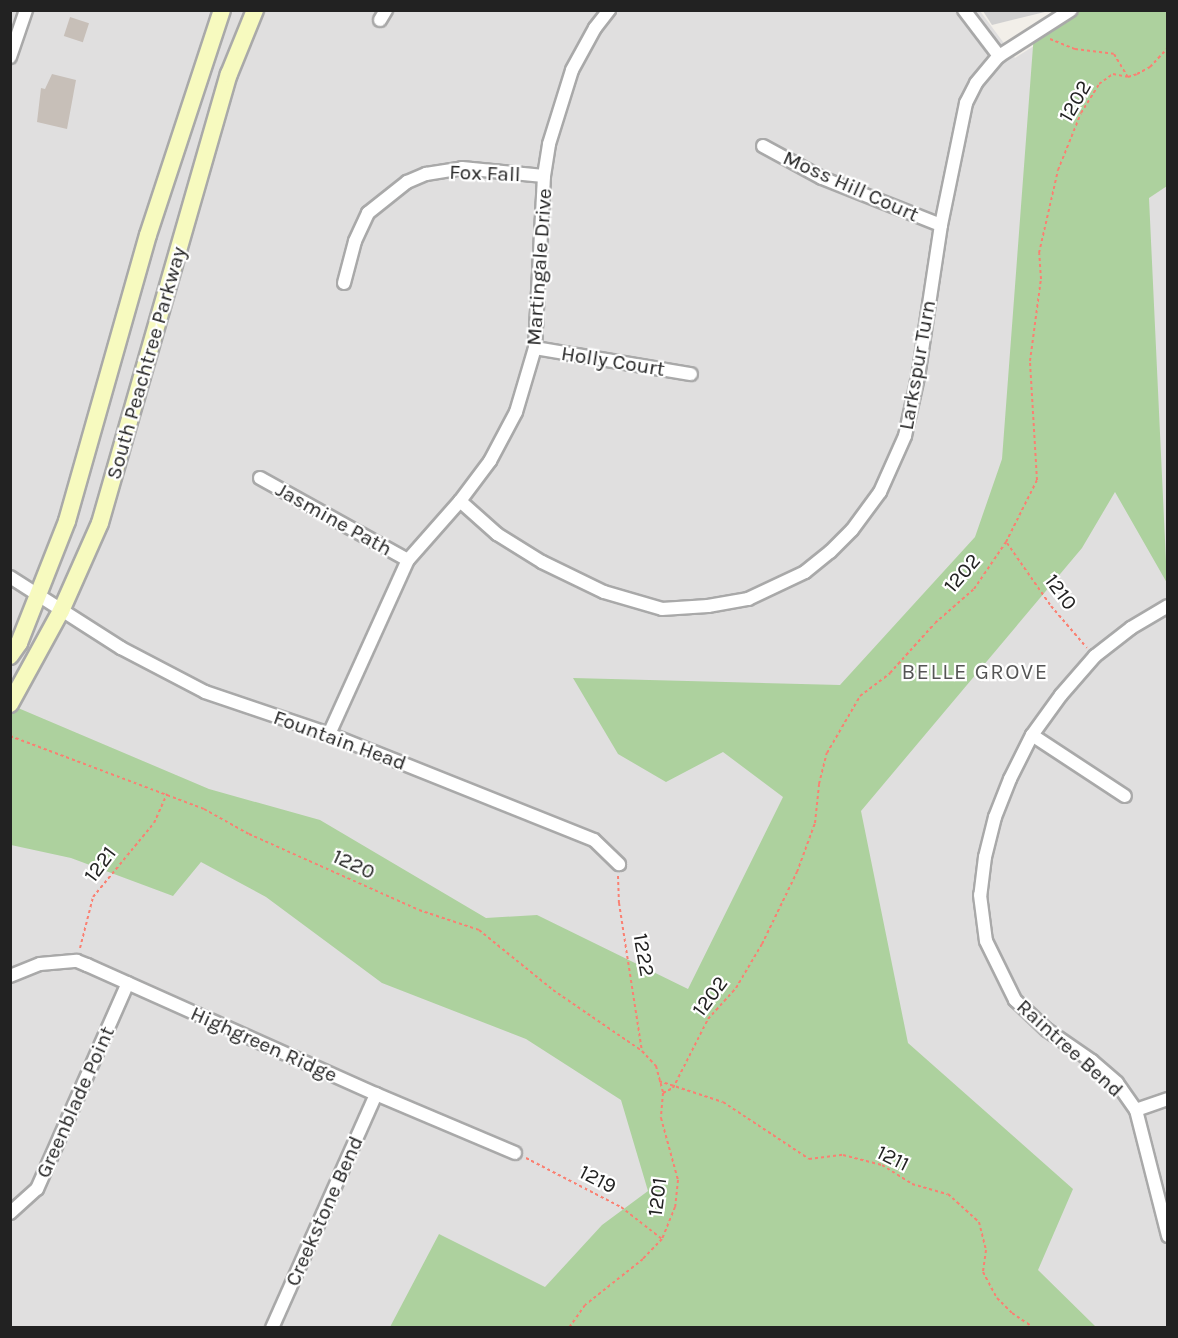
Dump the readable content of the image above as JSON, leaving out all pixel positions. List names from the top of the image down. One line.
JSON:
{"streets":{"main road":["South Peachtree Parkway"],"street":["Fox Fall","Moss Hill Court","Martingale Drive","Holly Court","Larkspur Turn","Jasmine Path","Fountain Head","Highgreen Ridge","Raintree Bend","Greenblade Point","Creekstone Bend"],"path":["1202","1210","1221","1220","1222","1211","1219","1201"]},"crossings":[["1202","1210"],["1202","1211"],["Fox Fall","Martingale Drive"],["Moss Hill Court","Larkspur Turn"],["Martingale Drive","Holly Court"],["Martingale Drive","Larkspur Turn"],["Martingale Drive","Jasmine Path"],["Martingale Drive","Fountain Head"],["South Peachtree Parkway","Fountain Head"],["1210","Raintree Bend"],["Fountain Head","1222"],["1221","1220"],["1221","Highgreen Ridge"],["1220","1222"],["1220","1201"],["Highgreen Ridge","Greenblade Point"],["Highgreen Ridge","1219"],["Highgreen Ridge","Creekstone Bend"],["1211","1201"],["1219","1201"]],"districts":["BELLE GROVE"]}
